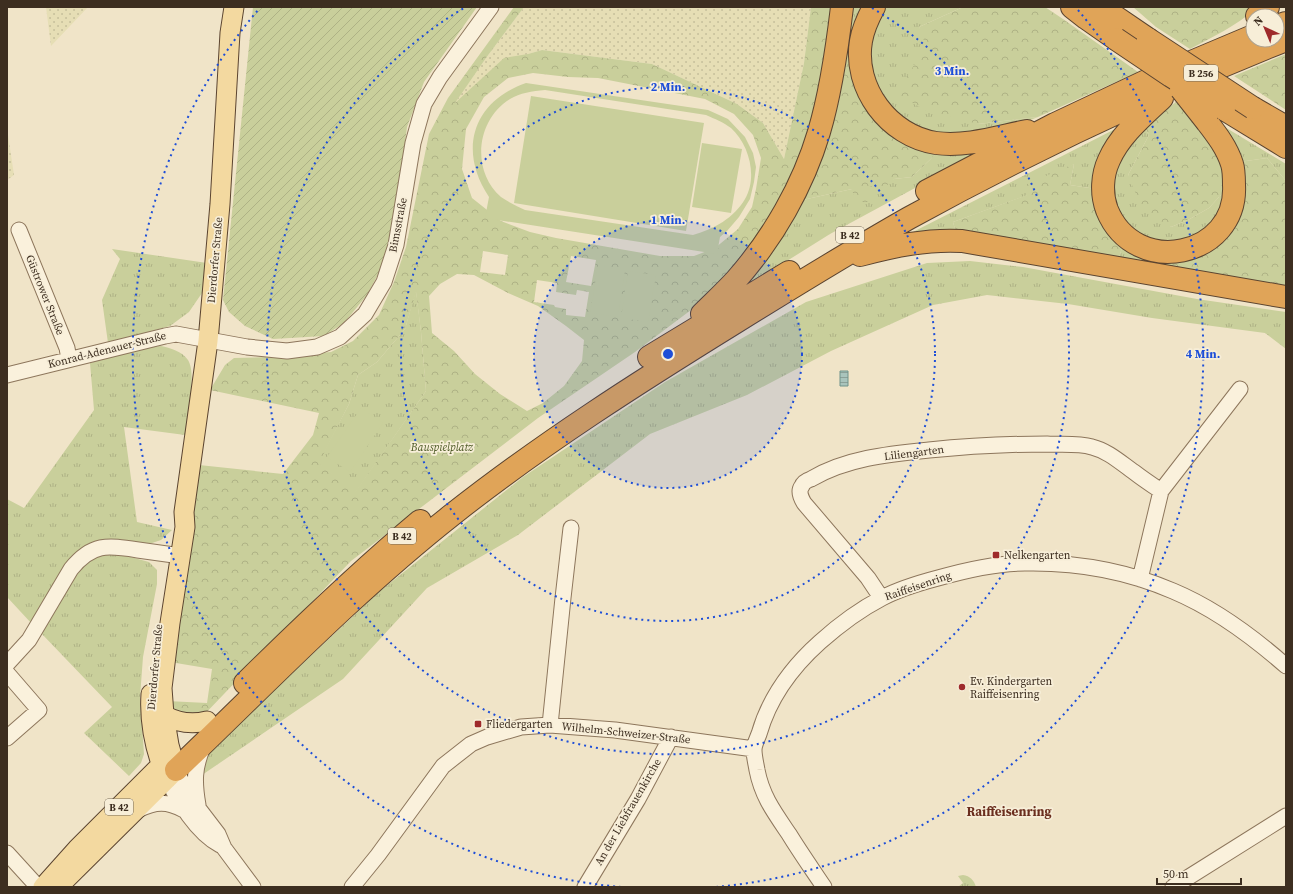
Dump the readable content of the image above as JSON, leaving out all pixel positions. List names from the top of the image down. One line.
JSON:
{"streets":{"highway":["B 256","B 42"],"main road":["Dierdorfer Straße"],"street":["Bimsstraße","Güstrower Straße","Konrad-Adenauer-Straße","Liliengarten","Raiffeisenring","Wilhelm-Schweizer-Straße","An der Liebfrauenkirche"]},"crossings":[["B 256","B 42"],["Bimsstraße","Dierdorfer Straße"],["Bimsstraße","Konrad-Adenauer-Straße"],["B 42","Dierdorfer Straße"],["Dierdorfer Straße","Konrad-Adenauer-Straße"],["Güstrower Straße","Konrad-Adenauer-Straße"],["Liliengarten","Raiffeisenring"],["Raiffeisenring","Wilhelm-Schweizer-Straße"],["Wilhelm-Schweizer-Straße","An der Liebfrauenkirche"]],"districts":["Raiffeisenring"],"parks":["Bauspielplatz"],"places":{"transit":["Nelkengarten","Fliedergarten"],"other":["Ev. Kindergarten Raiffeisenring"]},"scale_bar":"50 m","north":"top left","rings":["3 Min.","2 Min.","1 Min.","4 Min."]}
